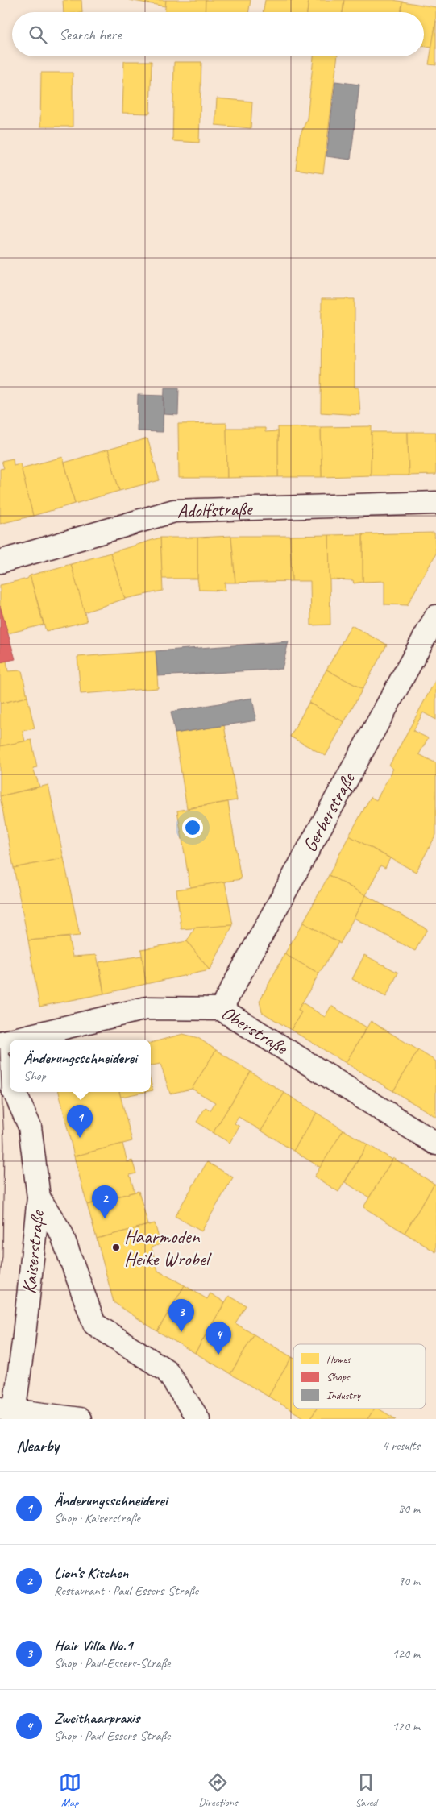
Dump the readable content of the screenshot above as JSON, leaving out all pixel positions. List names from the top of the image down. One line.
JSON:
{"streets":{"street":["Adolfstraße","Gerberstraße","Oberstraße","Kaiserstraße"]},"crossings":[["Gerberstraße","Oberstraße"]],"places":["Haarmoden Heike Wrobel"],"legend":["Homes","Shops","Industry"],"page":{"search":"Search here","popup":["Änderungsschneiderei","Shop"],"pins":["1","2","3","4"],"heading":["Nearby","4 results"],"list":[{"mark":"1","name":"Änderungsschneiderei","note":"Shop · Kaiserstraße","value":"80 m"},{"mark":"2","name":"Lion‘s Kitchen","note":"Restaurant · Paul-Essers-Straße","value":"90 m"},{"mark":"3","name":"Hair Villa No.1","note":"Shop · Paul-Essers-Straße","value":"120 m"},{"mark":"4","name":"Zweithaarpraxis","note":"Shop · Paul-Essers-Straße","value":"120 m"}],"nav":["Map","Directions","Saved"]}}
